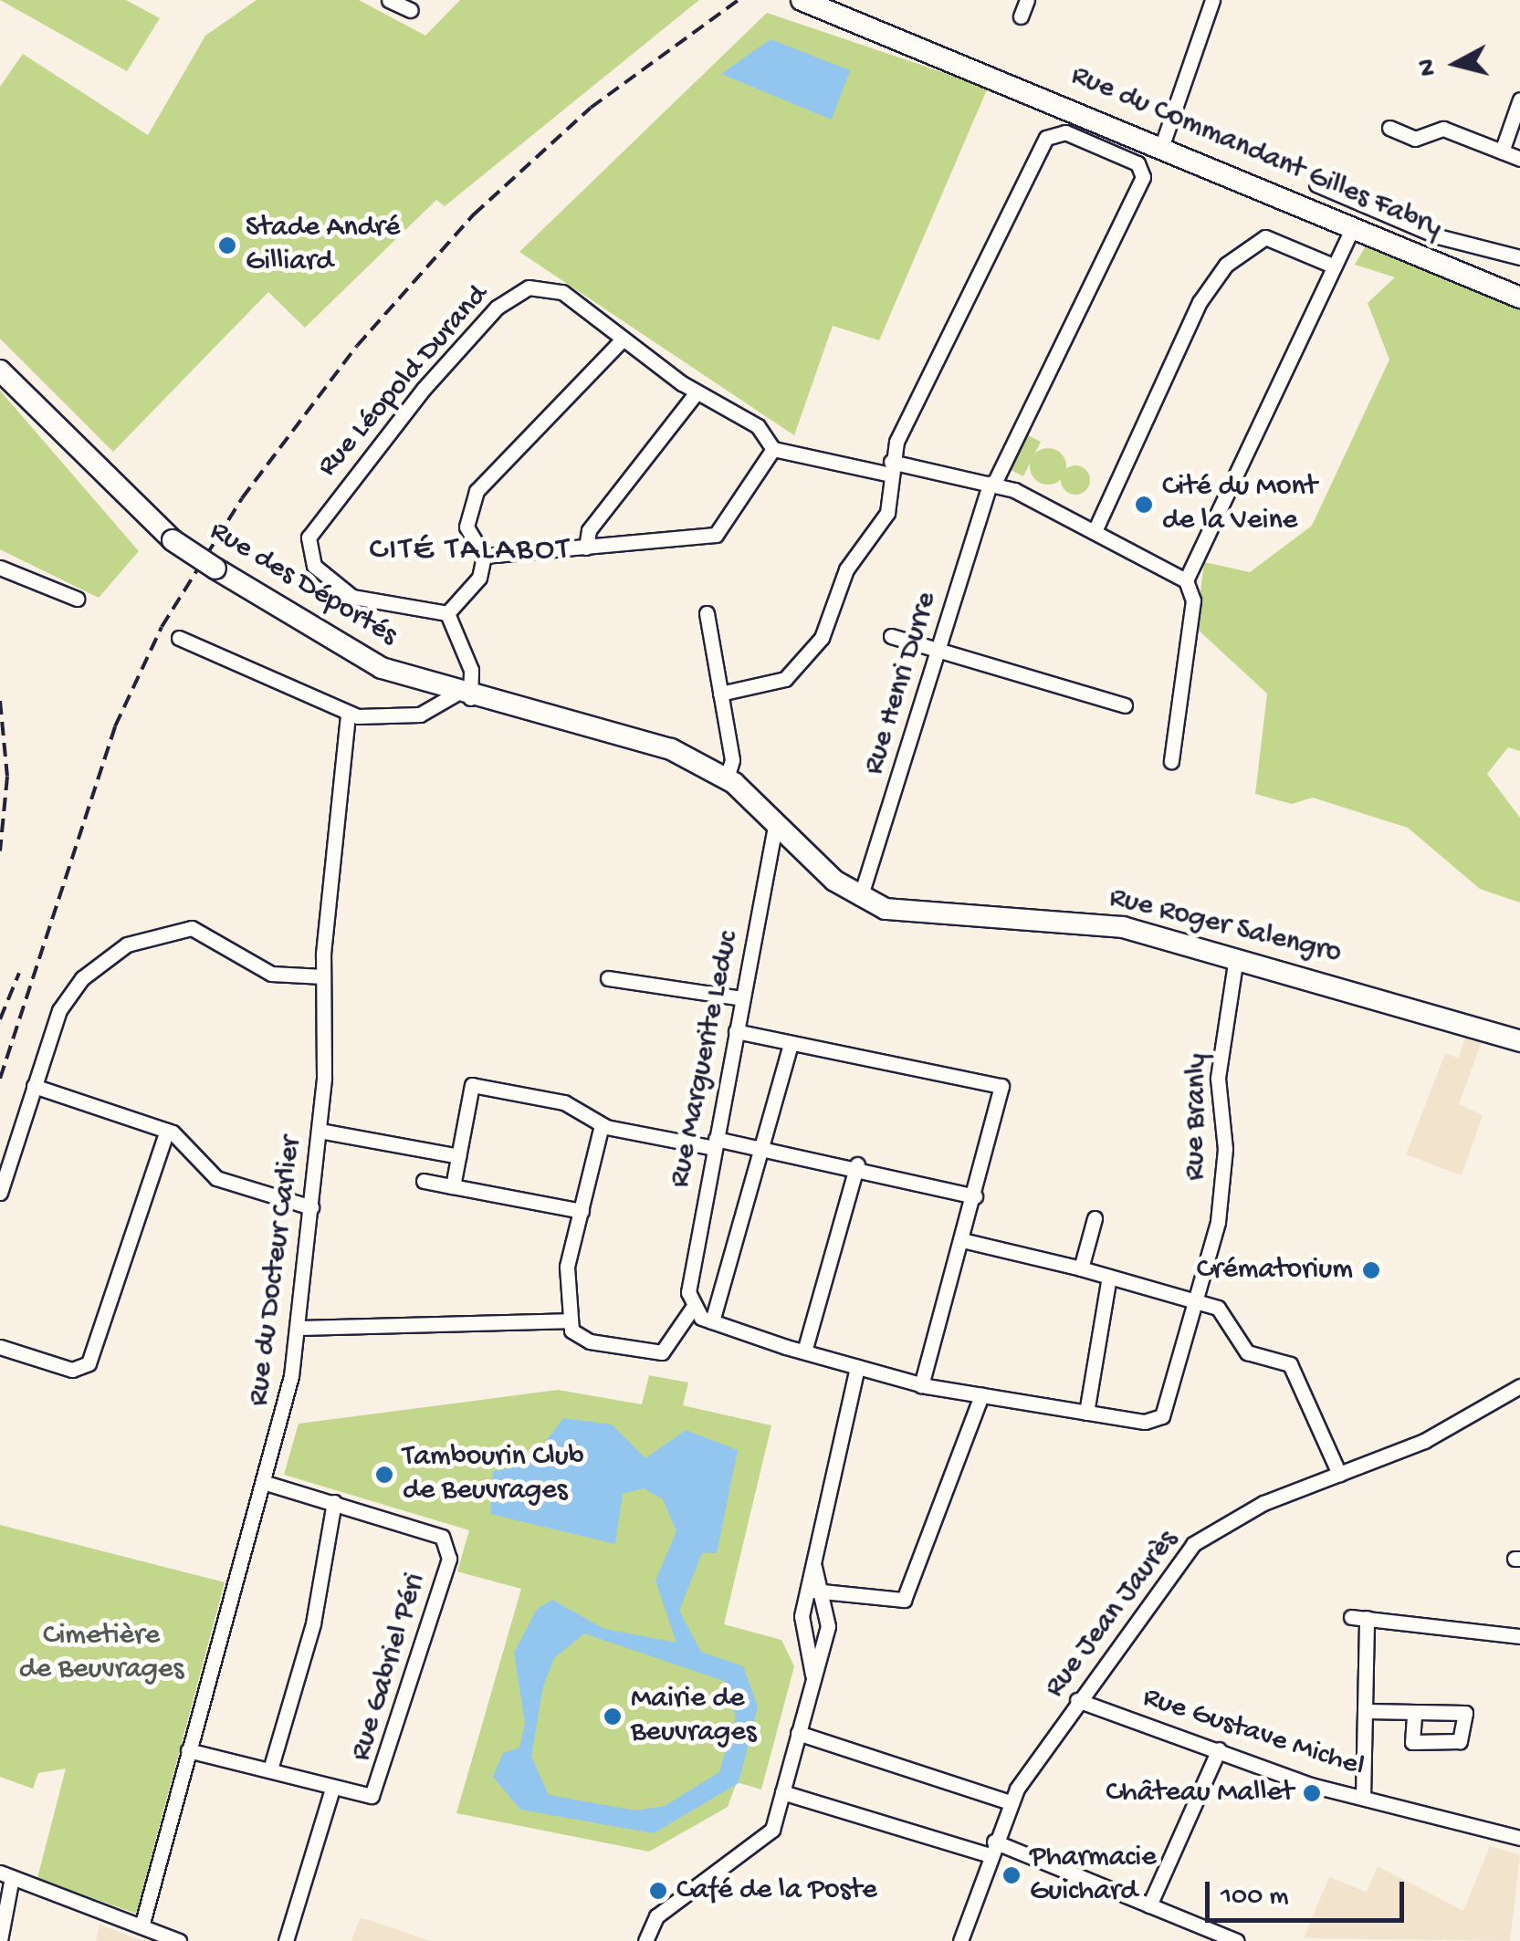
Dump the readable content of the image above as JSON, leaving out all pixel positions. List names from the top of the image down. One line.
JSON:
{"streets":{"street":["Rue du Commandant Gilles Fabry","Rue Léopold Durand","Rue des Déportés","Rue Henri Durre","Rue Roger Salengro","Rue Marguerite Leduc","Rue Branly","Rue du Docteur Carlier","Rue Jean Jaurès","Rue Gabriel Péri","Rue Gustave Michel"]},"crossings":[["Rue des Déportés","Rue Roger Salengro"],["Rue des Déportés","Rue Marguerite Leduc"],["Rue Henri Durre","Rue Roger Salengro"],["Rue Roger Salengro","Rue Marguerite Leduc"],["Rue Roger Salengro","Rue Branly"],["Rue du Docteur Carlier","Rue Gabriel Péri"],["Rue Jean Jaurès","Rue Gustave Michel"]],"districts":["CITÉ TALABOT"],"parks":["Cimetière de Beuvrages"],"places":["Stade André Gilliard","Cité du Mont de la Veine","Crématorium","Tambourin Club de Beuvrages","Mairie de Beuvrages","Château Mallet","Pharmacie Guichard","Café de la Poste"],"scale_bar":"100 m","north":"left"}
